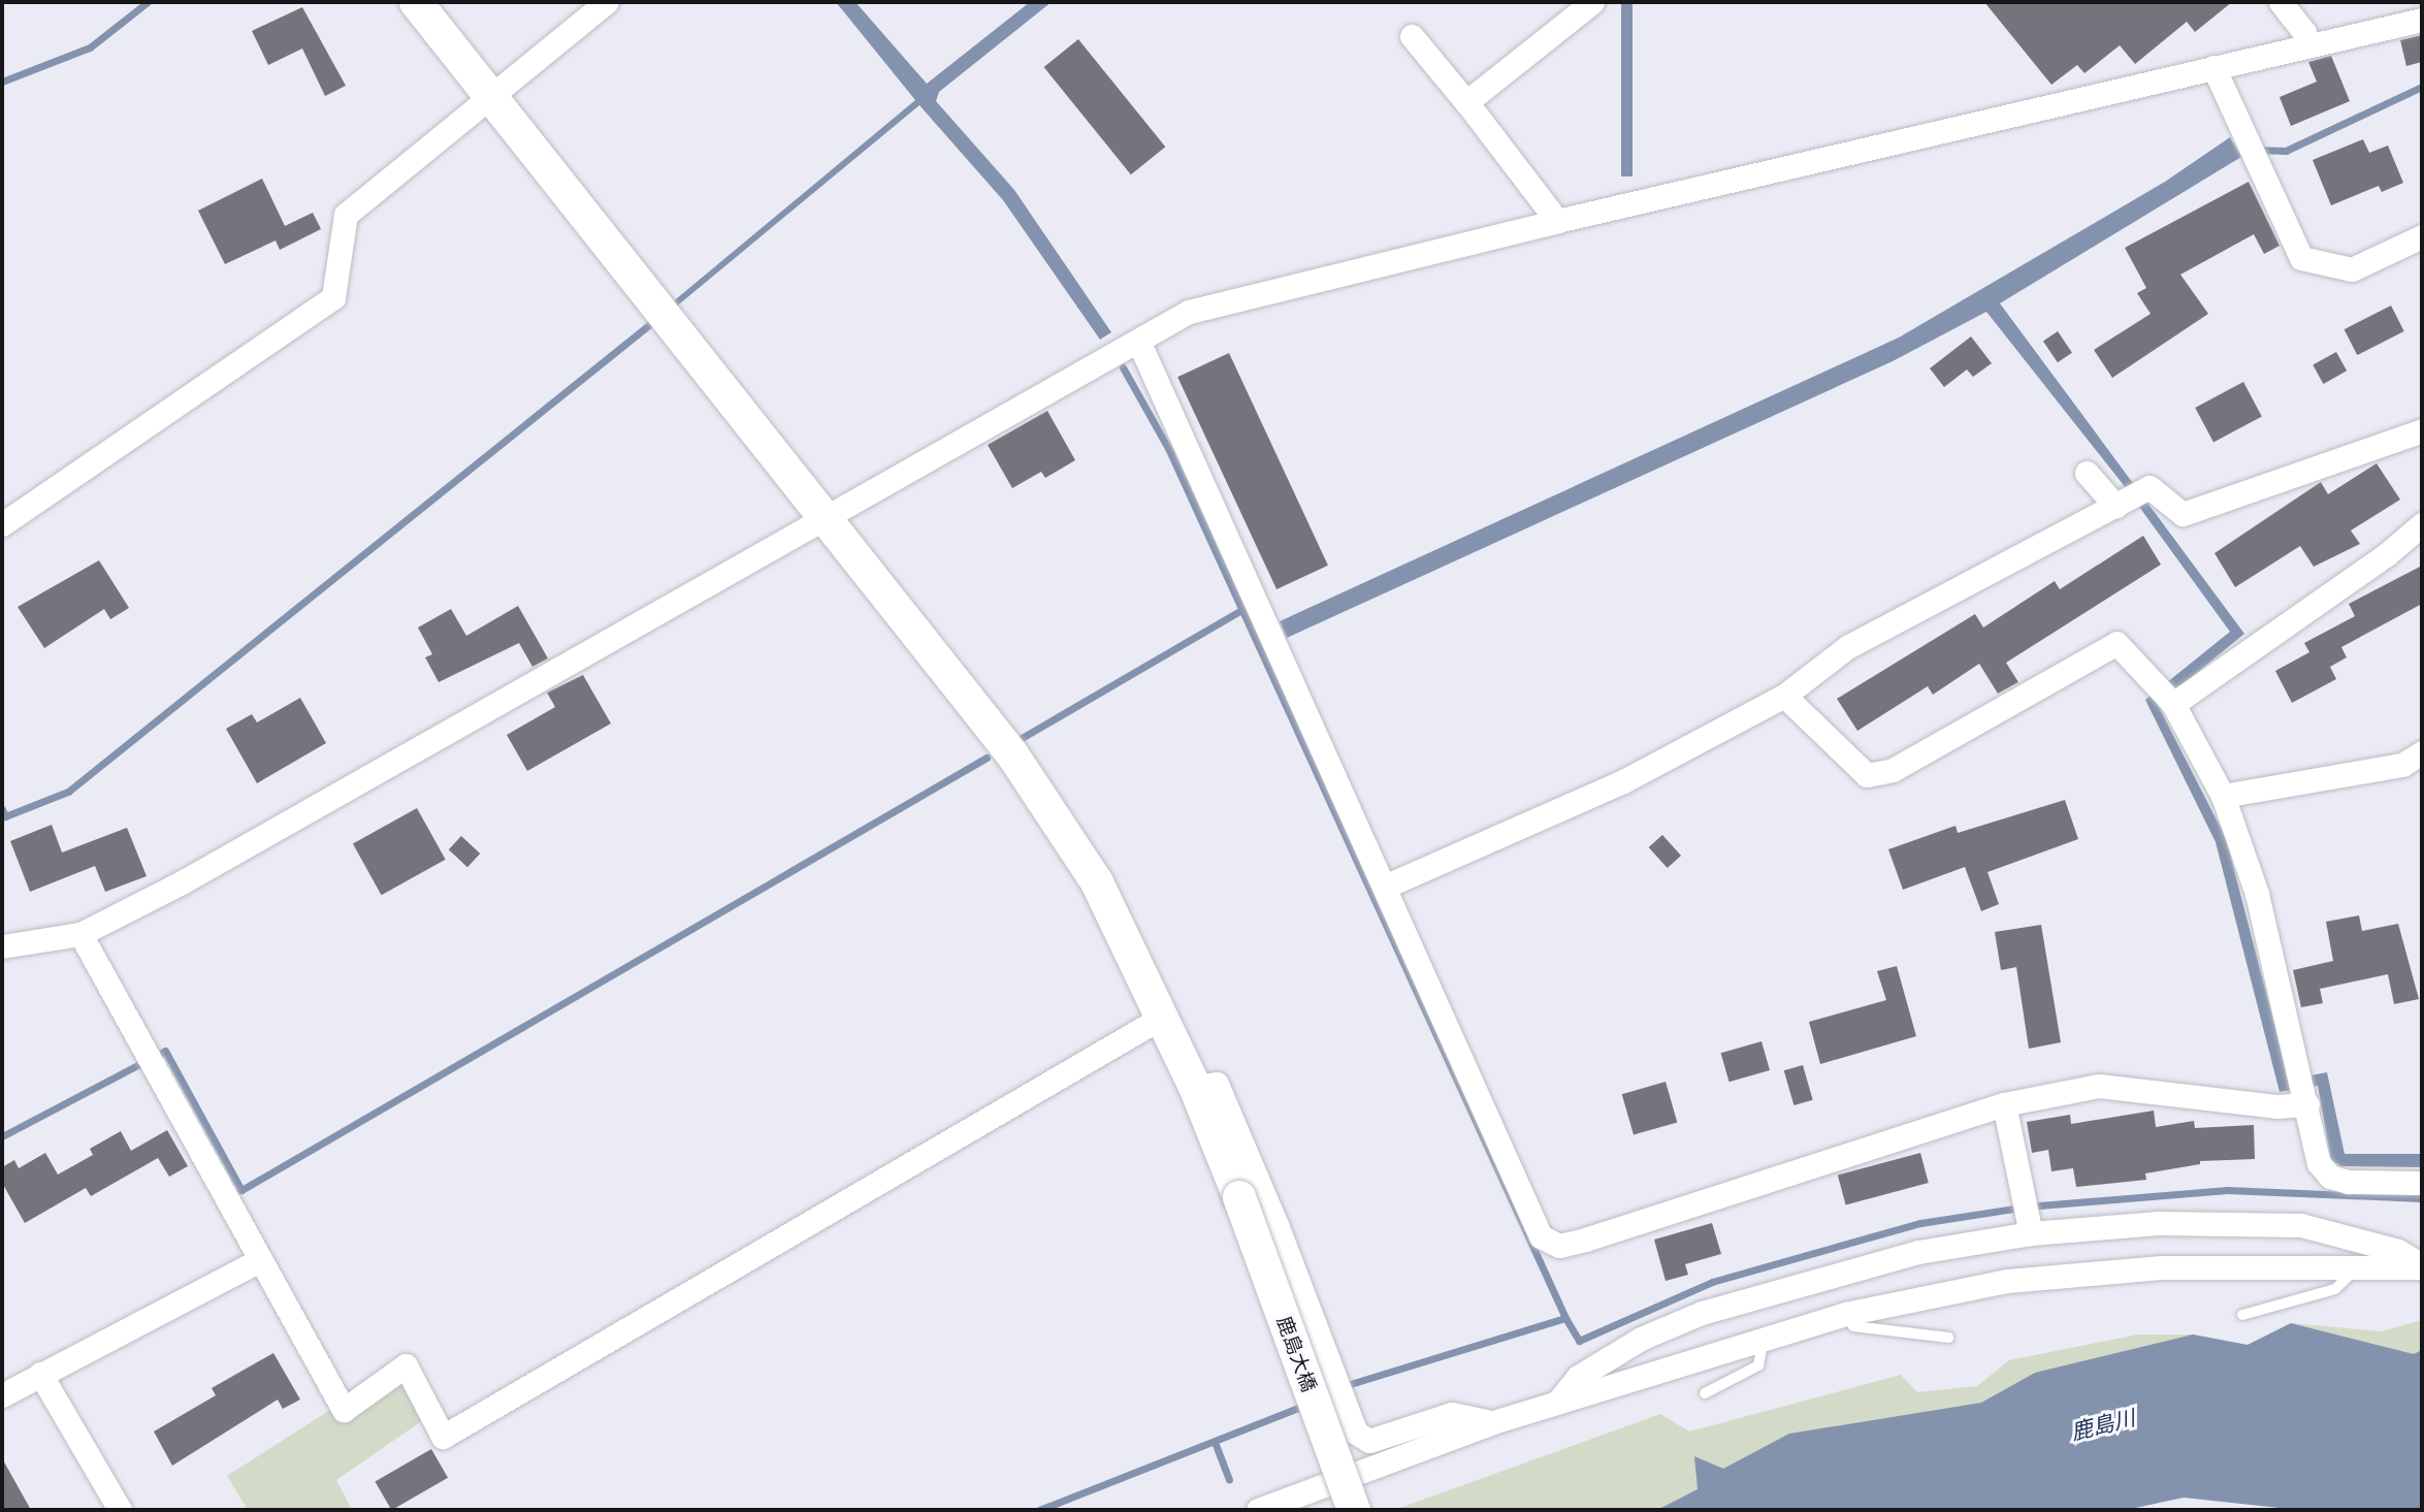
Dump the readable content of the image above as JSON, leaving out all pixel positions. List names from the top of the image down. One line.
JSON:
{"streets":{"street":["鹿島大橋"]},"water":["鹿島川"]}
